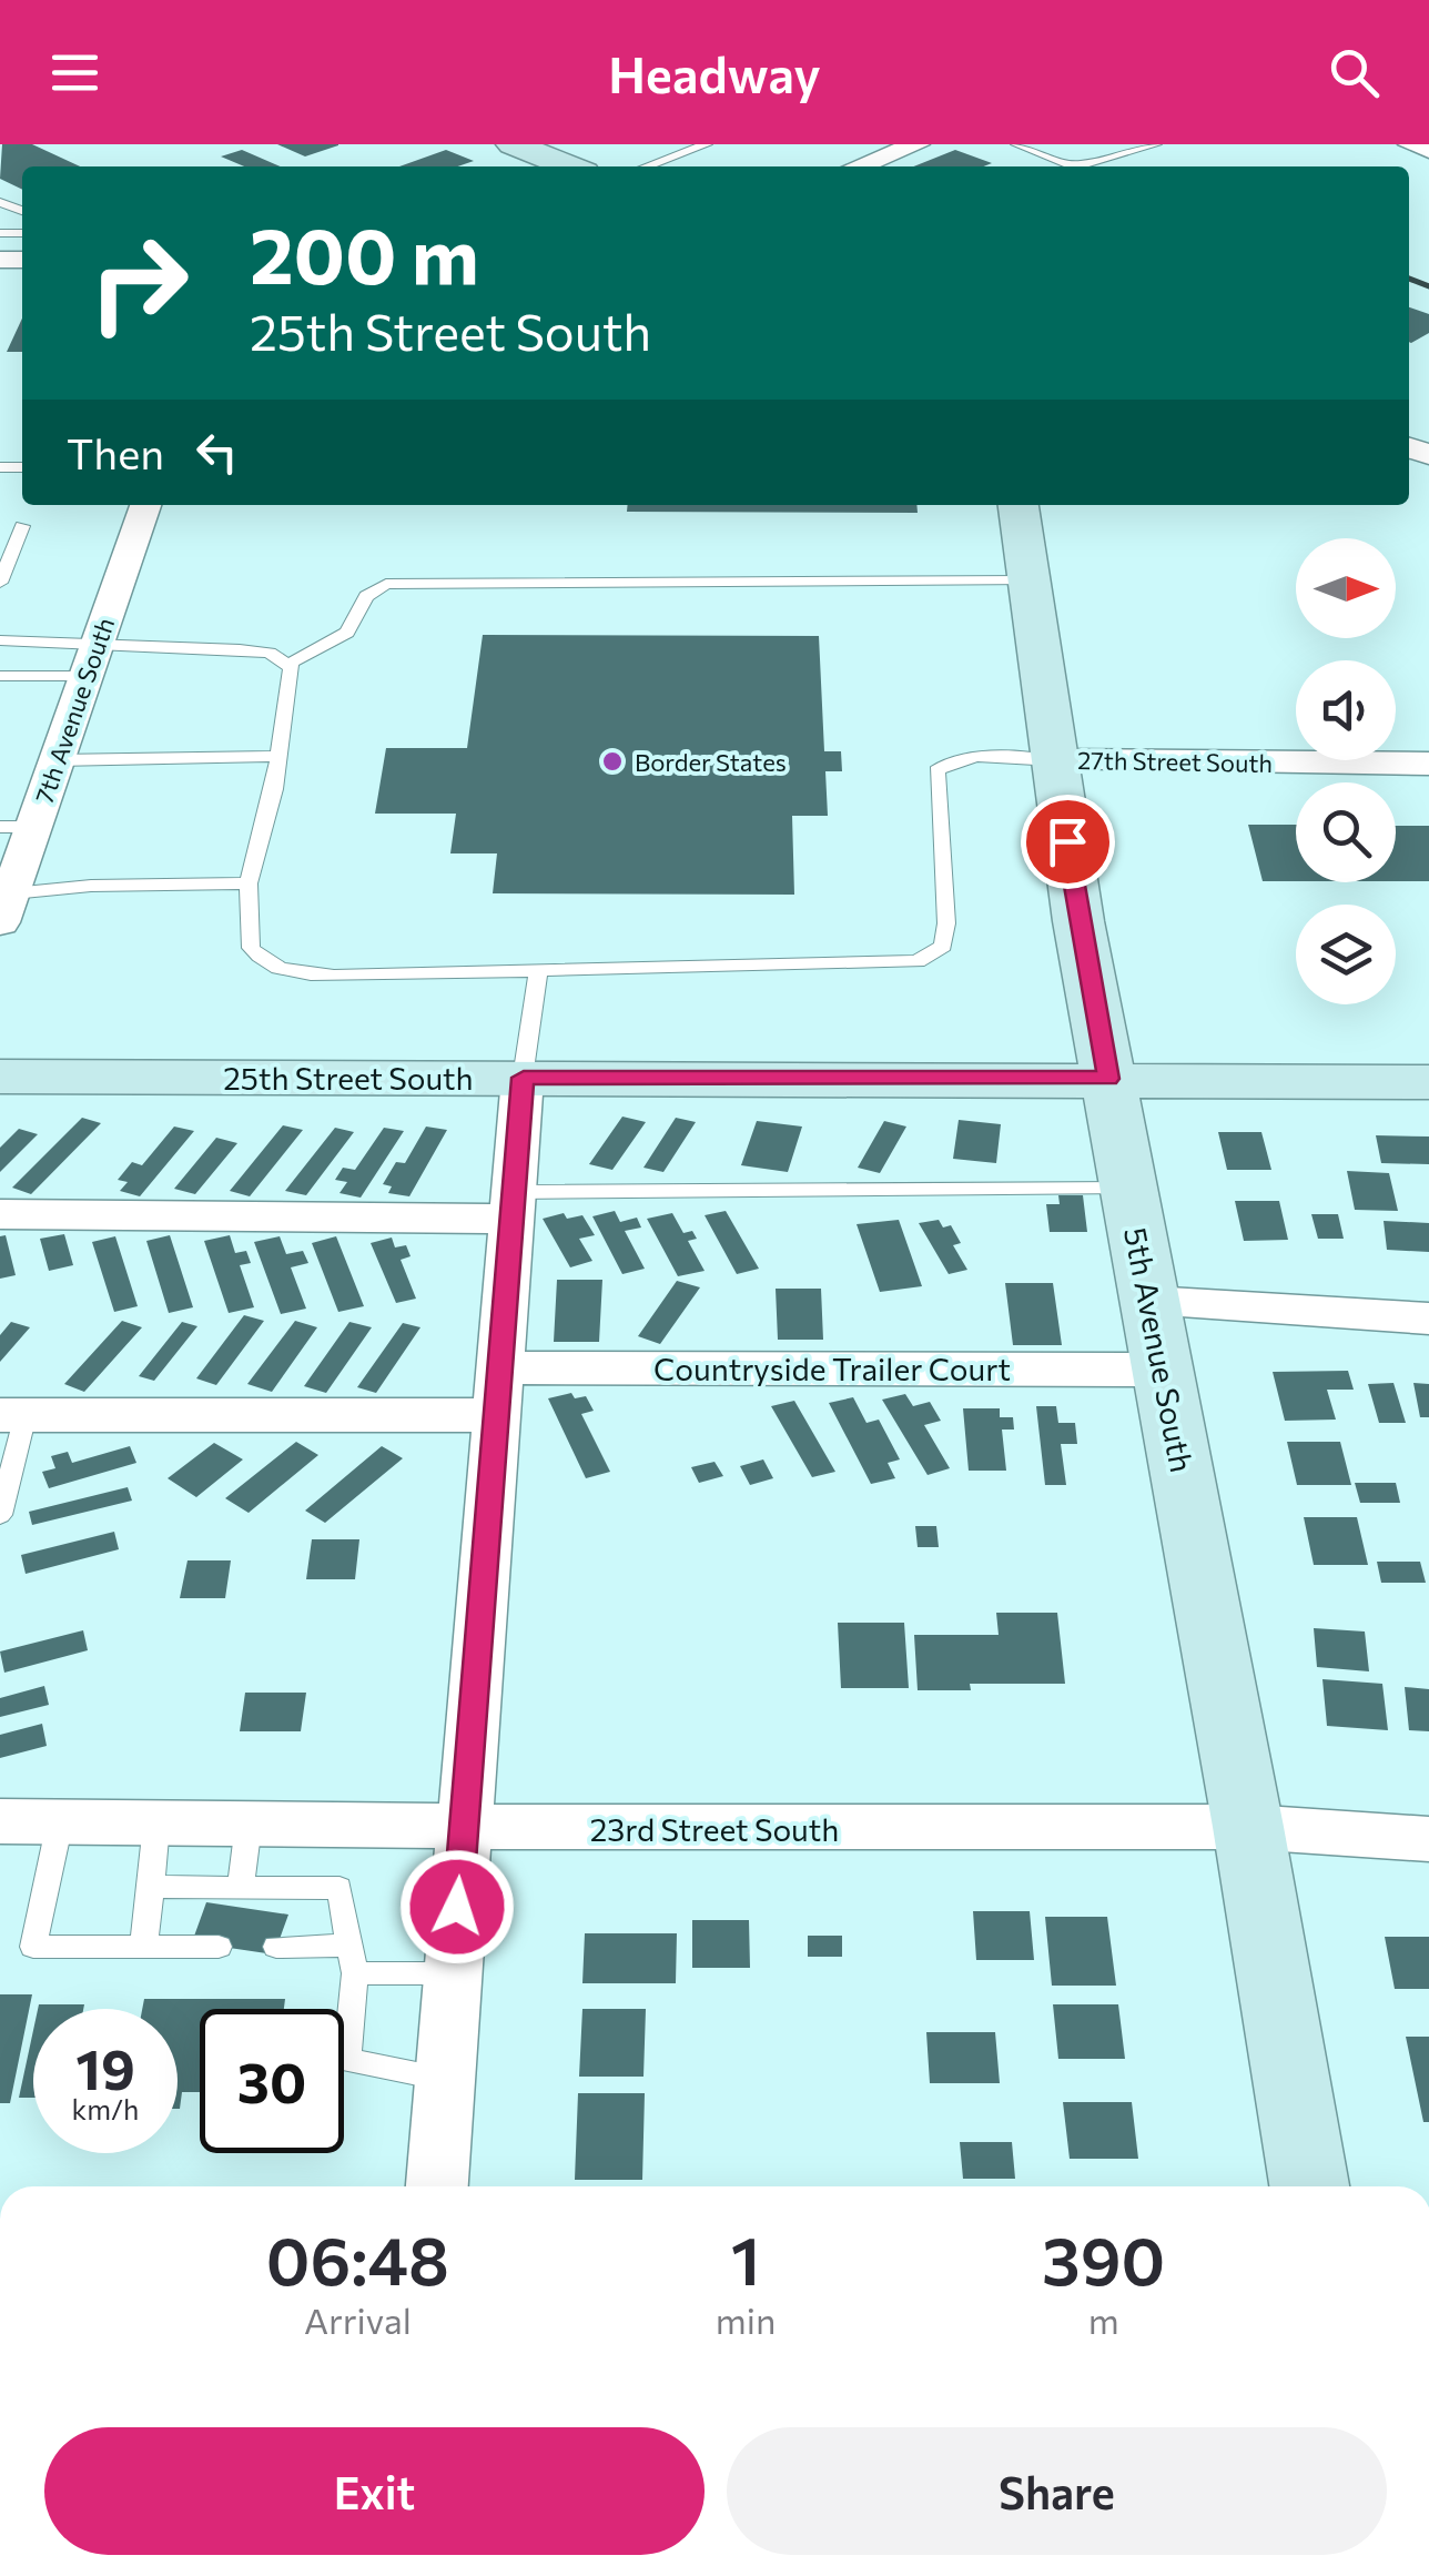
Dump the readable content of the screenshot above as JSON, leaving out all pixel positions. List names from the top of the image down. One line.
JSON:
{"streets":{"street":["7th Avenue South","27th Street South","25th Street South","5th Avenue South","Countryside Trailer Court","23rd Street South"]},"crossings":[["27th Street South","5th Avenue South"],["25th Street South","5th Avenue South"],["5th Avenue South","Countryside Trailer Court"],["5th Avenue South","23rd Street South"]],"places":["Border States"],"north":"right","page":{"header":"Headway","turn":["200 m","25th Street South"],"then":"Then","speed":"19 km/h","limit":"30","eta":["06:48","Arrival","1","min","390","m"],"buttons":["Exit","Share"]}}
